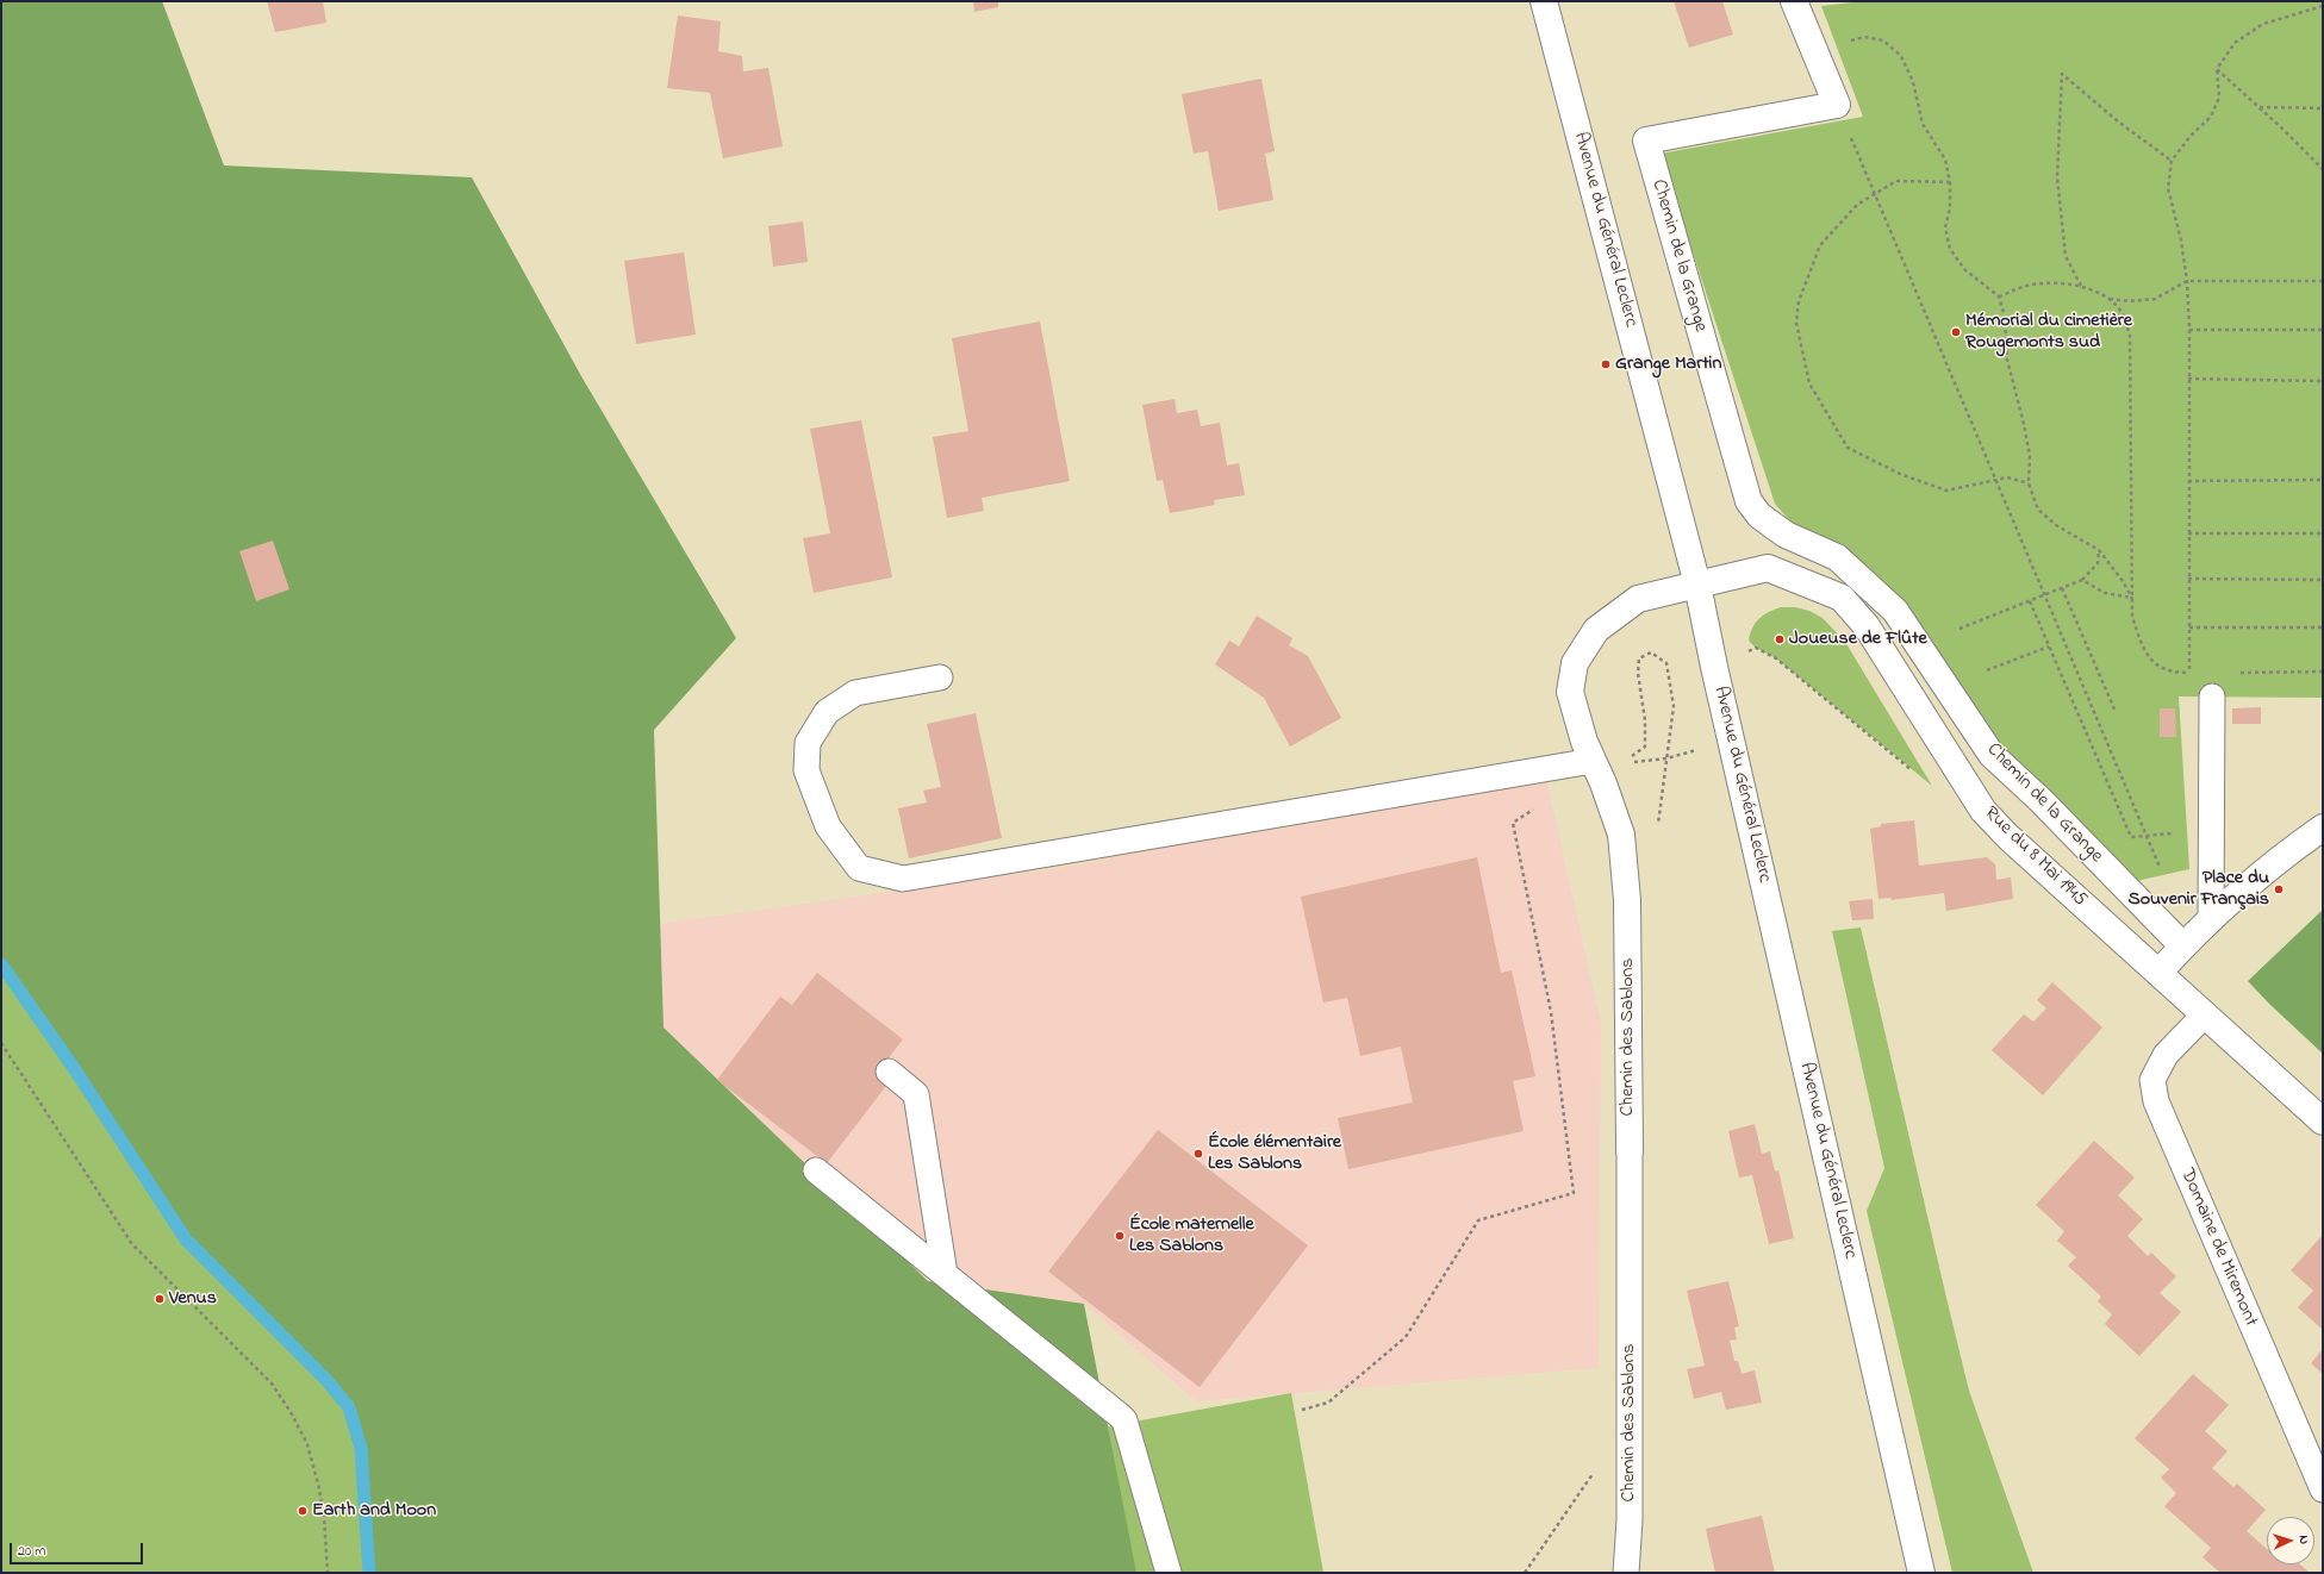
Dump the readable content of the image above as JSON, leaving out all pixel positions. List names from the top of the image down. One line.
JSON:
{"streets":{"street":["Avenue du Général Leclerc","Chemin de la Grange","Rue du 8 Mai 1945","Chemin des Sablons"],"lane":["Domaine de Miremont"]},"crossings":[["Avenue du Général Leclerc","Rue du 8 Mai 1945"],["Avenue du Général Leclerc","Chemin des Sablons"],["Rue du 8 Mai 1945","Chemin des Sablons"],["Rue du 8 Mai 1945","Domaine de Miremont"]],"places":["Mémorial du cimetière Rougemonts sud","Grange Martin","Joueuse de Flûte","Place du Souvenir Français","École élémentaire Les Sablons","École maternelle Les Sablons","Venus","Earth and Moon"],"scale_bar":"20 m","north":"right"}
